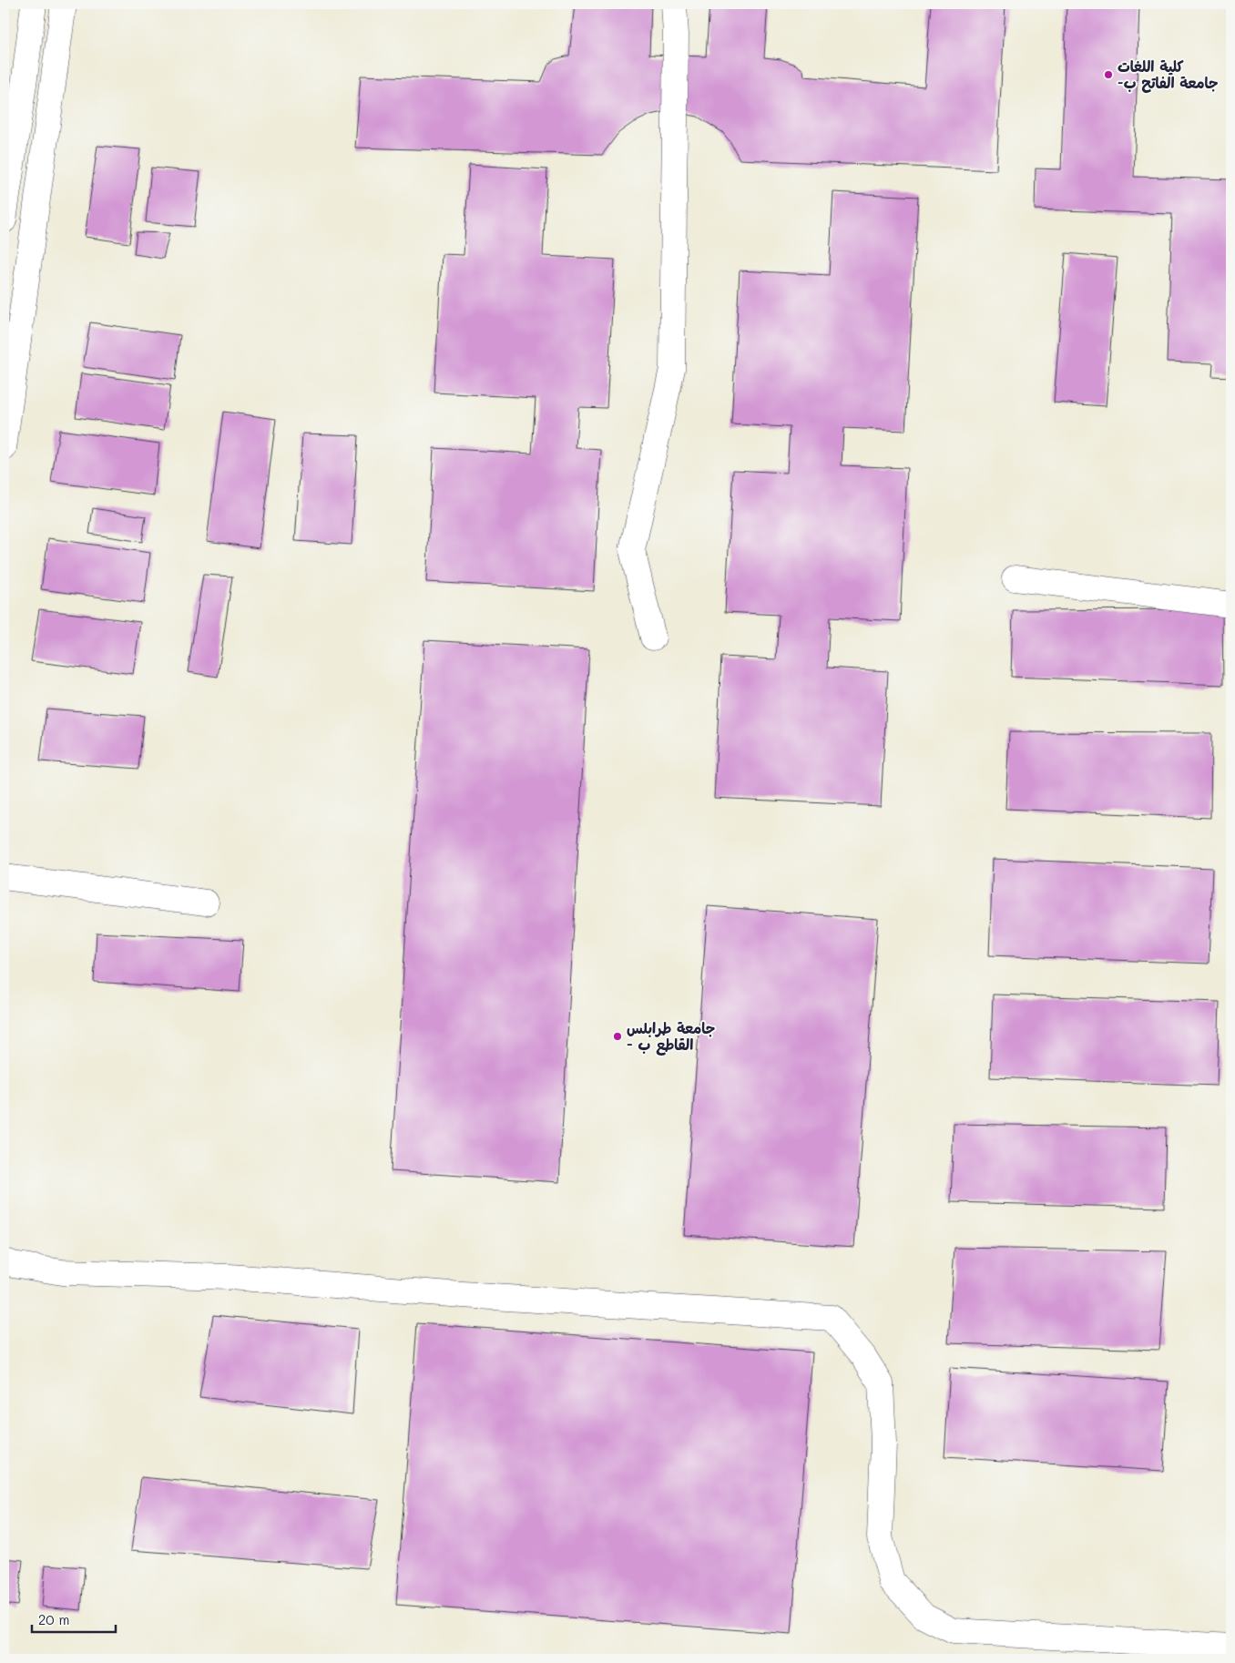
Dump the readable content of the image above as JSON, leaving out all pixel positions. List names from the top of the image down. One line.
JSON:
{"places":["كلية اللغات -جامعة الفاتح ب","جامعة طرابلس - القاطع ب"],"scale_bar":"20 m"}
